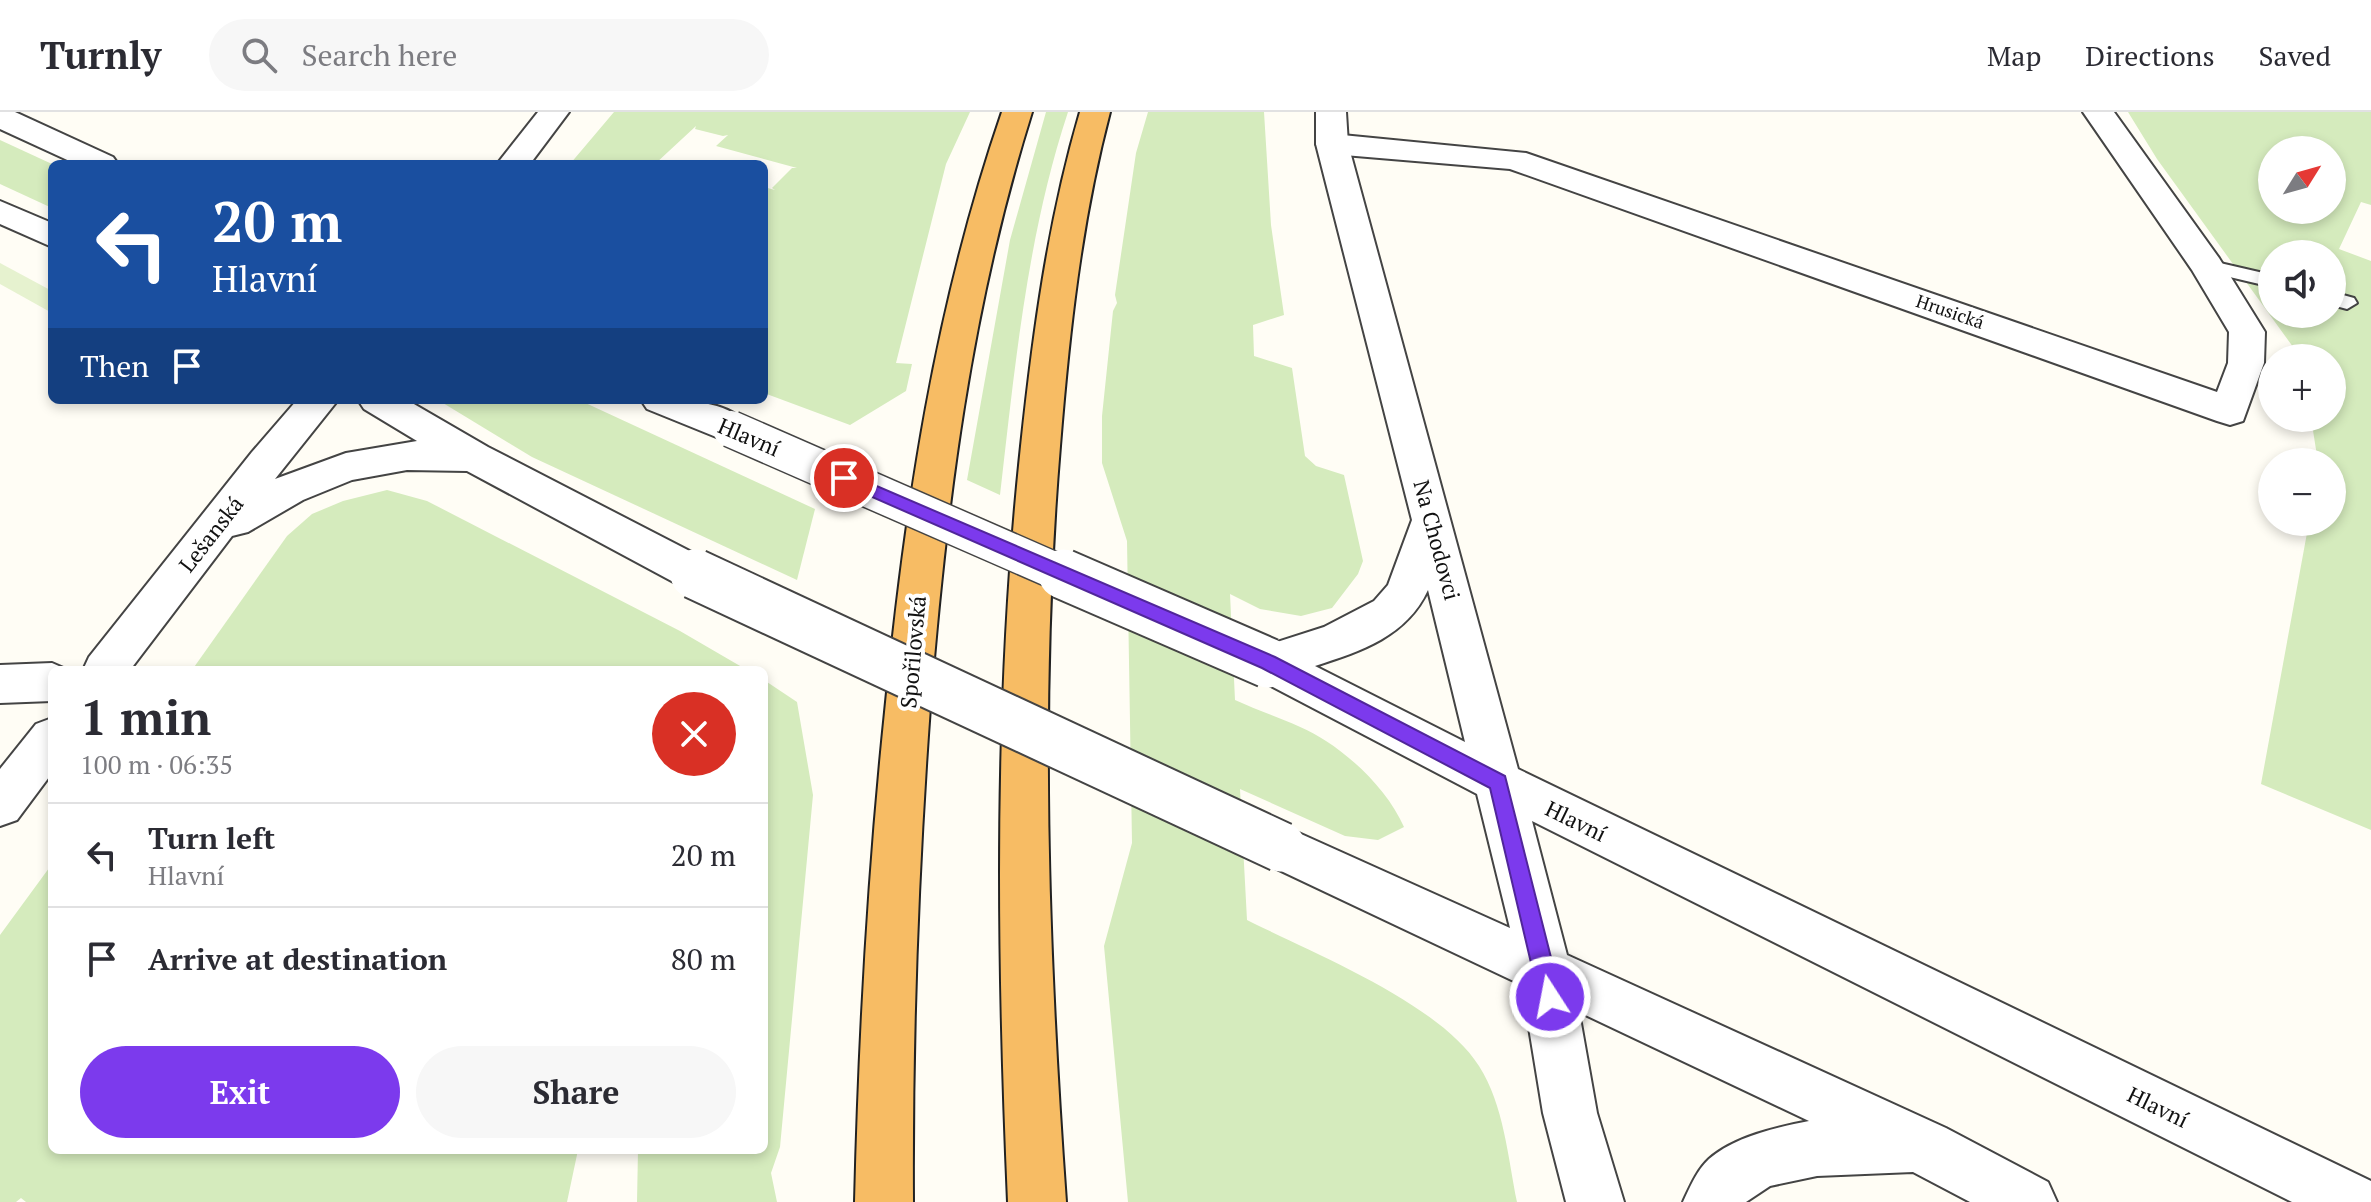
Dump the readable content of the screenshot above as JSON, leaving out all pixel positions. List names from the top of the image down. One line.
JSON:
{"streets":{"highway":["Spořilovská"],"street":["Hrusická","Hlavní","Lešanská","Na Chodovci"]},"crossings":[["Hrusická","Na Chodovci"],["Hlavní","Na Chodovci"]],"north":"top right","page":{"header":"Turnly","search":"Search here","nav":["Map","Directions","Saved"],"map_buttons":["+","−"],"turn":["20 m","Hlavní"],"then":"Then","heading":["1 min","100 m · 06:35"],"list":[{"name":"Turn left","note":"Hlavní","value":"20 m"},{"name":"Arrive at destination","value":"80 m"}],"buttons":["Exit","Share"]}}
